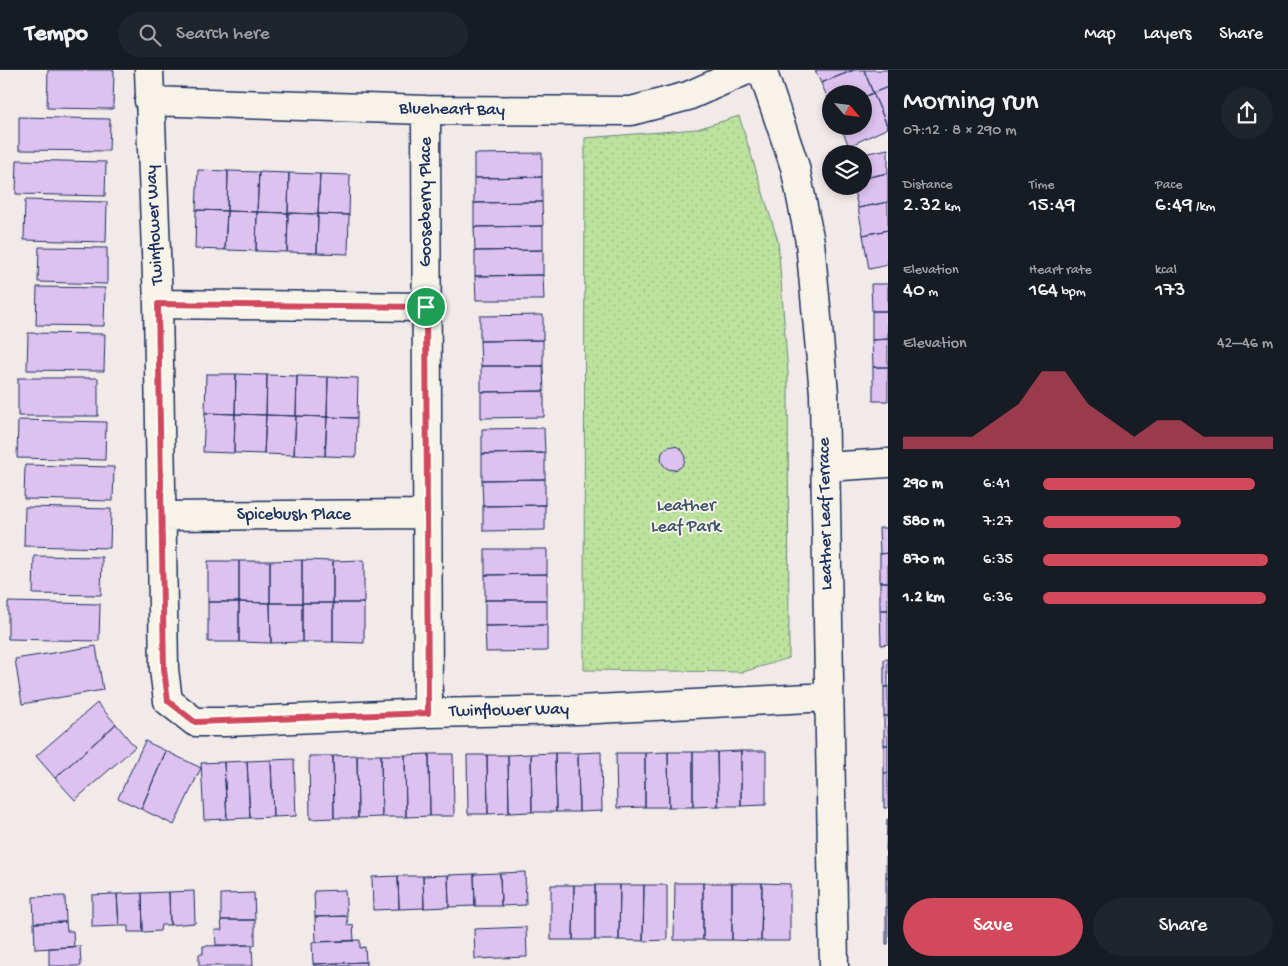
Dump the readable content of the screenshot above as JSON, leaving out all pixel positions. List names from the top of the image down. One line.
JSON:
{"streets":{"street":["Blueheart Bay","Gooseberry Place","Twinflower Way","Leather Leaf Terrace","Spicebush Place"]},"crossings":[["Blueheart Bay","Gooseberry Place"],["Blueheart Bay","Twinflower Way"],["Gooseberry Place","Twinflower Way"],["Gooseberry Place","Spicebush Place"],["Twinflower Way","Leather Leaf Terrace"],["Twinflower Way","Spicebush Place"]],"parks":["Leather Leaf Park"],"north":"bottom right","page":{"header":"Tempo","search":"Search here","nav":["Map","Layers","Share"],"heading":["Morning run","07:12 · 8 × 290 m"],"stats":[["Distance","2.32 km"],["Time","15:49"],["Pace","6:49 /km"],["Elevation","40 m"],["Heart rate","164 bpm"],["kcal","173"]],"chart":["Elevation","42–46 m"],"list":[{"name":"290 m","note":"6:41"},{"name":"580 m","note":"7:27"},{"name":"870 m","note":"6:35"},{"name":"1.2 km","note":"6:36"}],"buttons":["Save","Share"]}}
